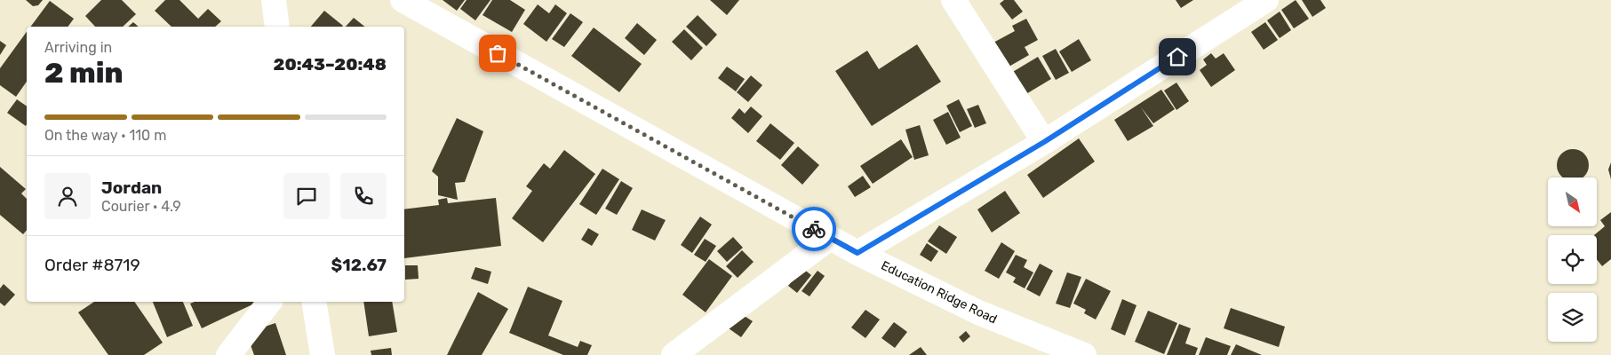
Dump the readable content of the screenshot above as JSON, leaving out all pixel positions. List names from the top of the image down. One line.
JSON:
{"streets":{"street":["Education Ridge Road"]},"north":"bottom right","page":{"heading":["2 min","Arriving in","20:43–20:48"],"panel":["Jordan","Courier · 4.9","Order #8719","$12.67"],"bar":"On the way · 110 m"}}
